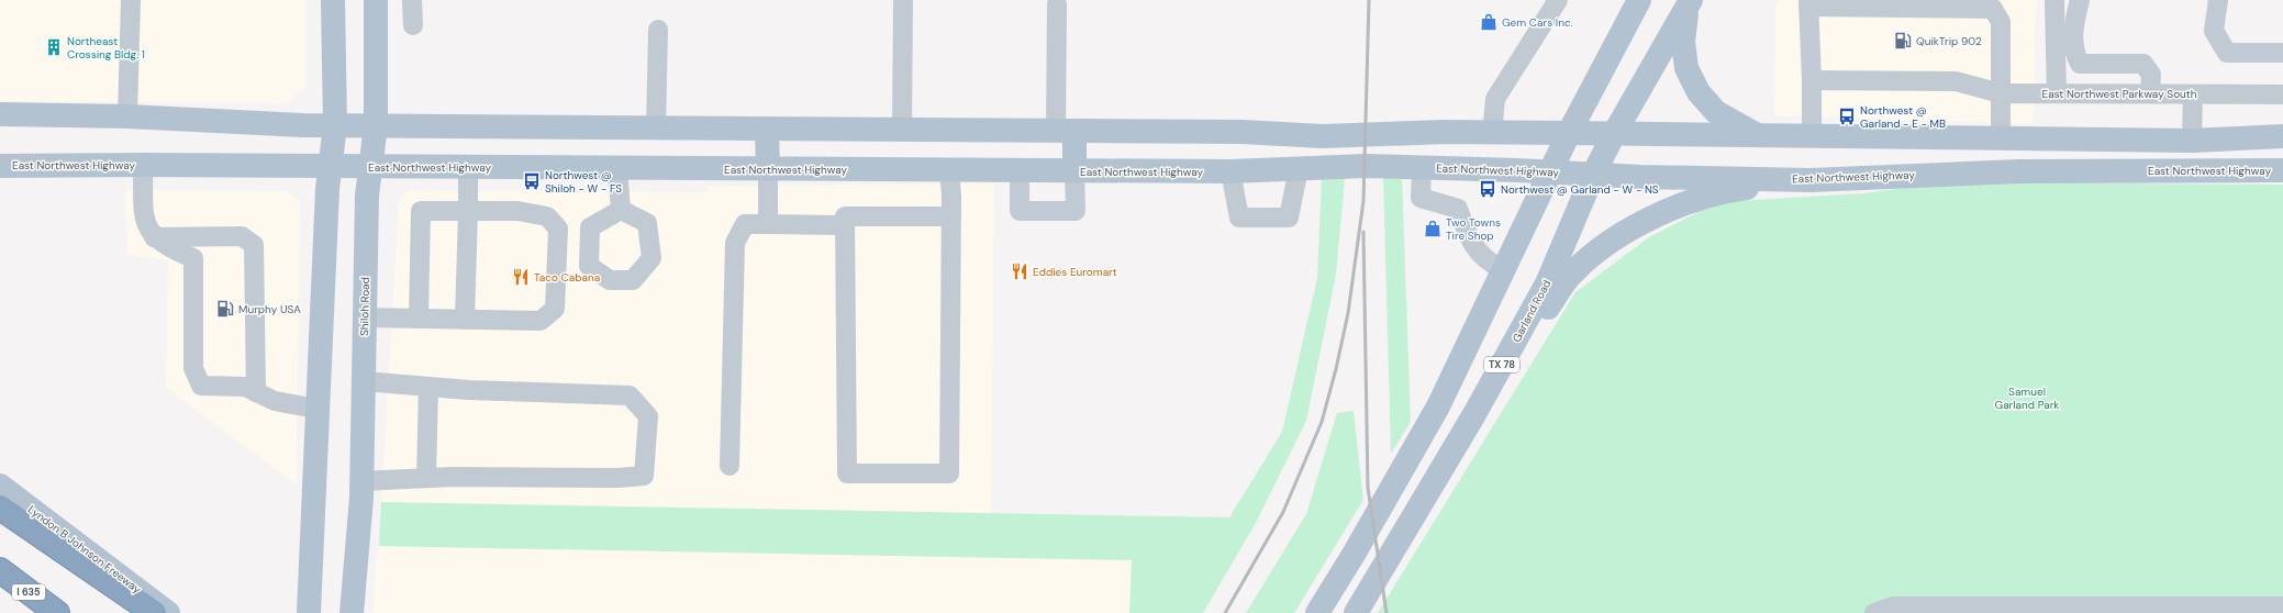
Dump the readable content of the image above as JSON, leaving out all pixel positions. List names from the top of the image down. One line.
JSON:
{"streets":{"highway":["I 635"],"main road":["East Northwest Highway","Shiloh Road","Garland Road","TX 78","Lyndon B Johnson Freeway"],"street":["East Northwest Parkway South"]},"crossings":[["East Northwest Highway","Shiloh Road"],["East Northwest Highway","Garland Road"]],"parks":["Samuel Garland Park"],"places":{"shop":["Gem Cars Inc.","Two Towns Tire Shop"],"fuel station":["QuikTrip 902","Murphy USA"],"building":["Northeast Crossing Bldg. 1"],"bus stop":["Northwest @ Garland - E - MB","Northwest @ Shiloh - W - FS","Northwest @ Garland - W - NS"],"restaurant":["Eddies Euromart","Taco Cabana"]}}
